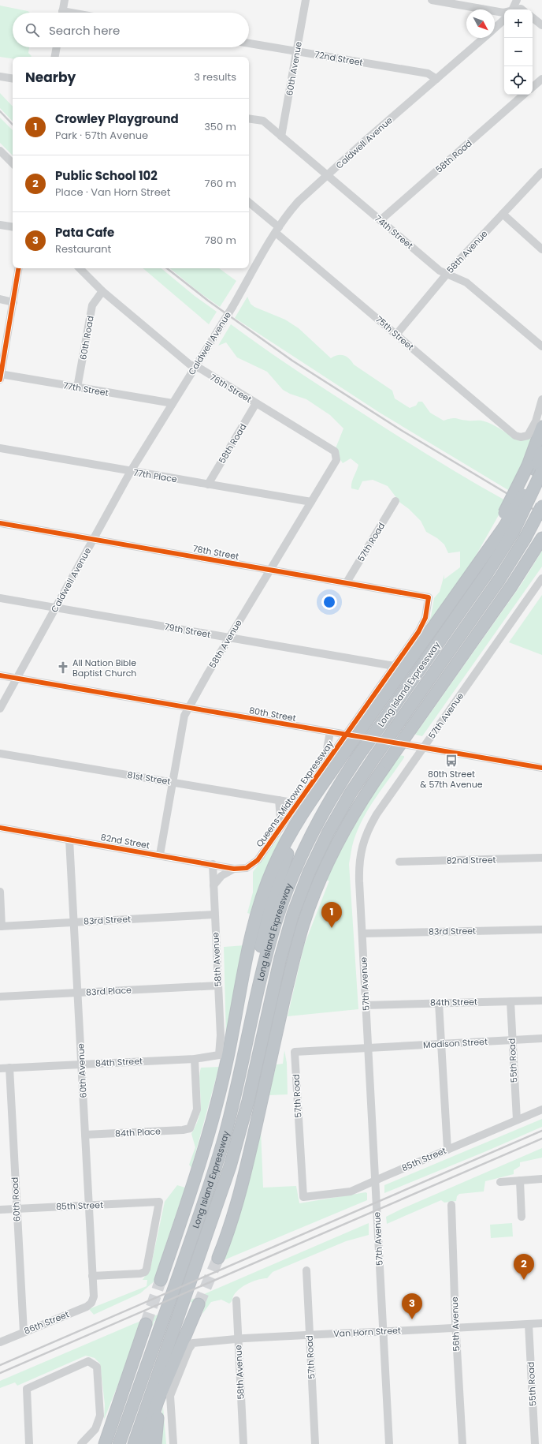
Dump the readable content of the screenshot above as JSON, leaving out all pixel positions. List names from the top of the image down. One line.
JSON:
{"streets":{"highway":["Long Island Expressway"],"street":["72nd Street","60th Avenue","Caldwell Avenue","58th Road","74th Street","58th Avenue","75th Street","60th Road","76th Street","77th Street","77th Place","57th Road","78th Street","79th Street","80th Street","57th Avenue","81st Street","Queens-Midtown Expressway","82nd Street","83rd Street","83rd Place","84th Street","Madison Street","55th Road","84th Place","85th Street","86th Street","56th Avenue","Van Horn Street"]},"crossings":[["72nd Street","60th Avenue"],["72nd Street","Caldwell Avenue"],["60th Avenue","74th Street"],["60th Avenue","82nd Street"],["60th Avenue","83rd Street"],["60th Avenue","83rd Place"],["60th Avenue","84th Street"],["60th Avenue","84th Place"],["60th Avenue","85th Street"],["60th Avenue","86th Street"],["Caldwell Avenue","74th Street"],["Caldwell Avenue","75th Street"],["Caldwell Avenue","76th Street"],["Caldwell Avenue","77th Street"],["Caldwell Avenue","77th Place"],["Caldwell Avenue","78th Street"],["Caldwell Avenue","79th Street"],["Caldwell Avenue","80th Street"],["58th Road","74th Street"],["58th Road","76th Street"],["58th Road","77th Place"],["74th Street","58th Avenue"],["58th Avenue","75th Street"],["58th Avenue","76th Street"],["58th Avenue","77th Place"],["58th Avenue","78th Street"],["58th Avenue","79th Street"],["58th Avenue","80th Street"],["58th Avenue","81st Street"],["58th Avenue","82nd Street"],["58th Avenue","83rd Street"],["58th Avenue","83rd Place"],["58th Avenue","84th Street"],["58th Avenue","Van Horn Street"],["60th Road","76th Street"],["60th Road","77th Street"],["60th Road","84th Street"],["60th Road","85th Street"],["60th Road","86th Street"],["57th Road","78th Street"],["57th Road","57th Avenue"],["57th Road","Madison Street"],["57th Road","85th Street"],["57th Road","Van Horn Street"],["78th Street","Queens-Midtown Expressway"],["79th Street","Queens-Midtown Expressway"],["80th Street","57th Avenue"],["80th Street","Queens-Midtown Expressway"],["57th Avenue","83rd Street"],["57th Avenue","84th Street"],["57th Avenue","Madison Street"],["57th Avenue","85th Street"],["57th Avenue","Van Horn Street"],["81st Street","Queens-Midtown Expressway"],["Queens-Midtown Expressway","82nd Street"],["84th Street","55th Road"],["84th Street","84th Place"],["Madison Street","55th Road"],["55th Road","85th Street"],["55th Road","Van Horn Street"],["56th Avenue","Van Horn Street"]],"places":{"church":["All Nation Bible Baptist Church"],"bus stop":["80th Street & 57th Avenue"]},"north":"bottom right","page":{"map_buttons":["+","−"],"search":"Search here","heading":["Nearby","3 results"],"list":[{"mark":"1","name":"Crowley Playground","note":"Park · 57th Avenue","value":"350 m"},{"mark":"2","name":"Public School 102","note":"Place · Van Horn Street","value":"760 m"},{"mark":"3","name":"Pata Cafe","note":"Restaurant","value":"780 m"}],"pins":["1","2","3"]}}
